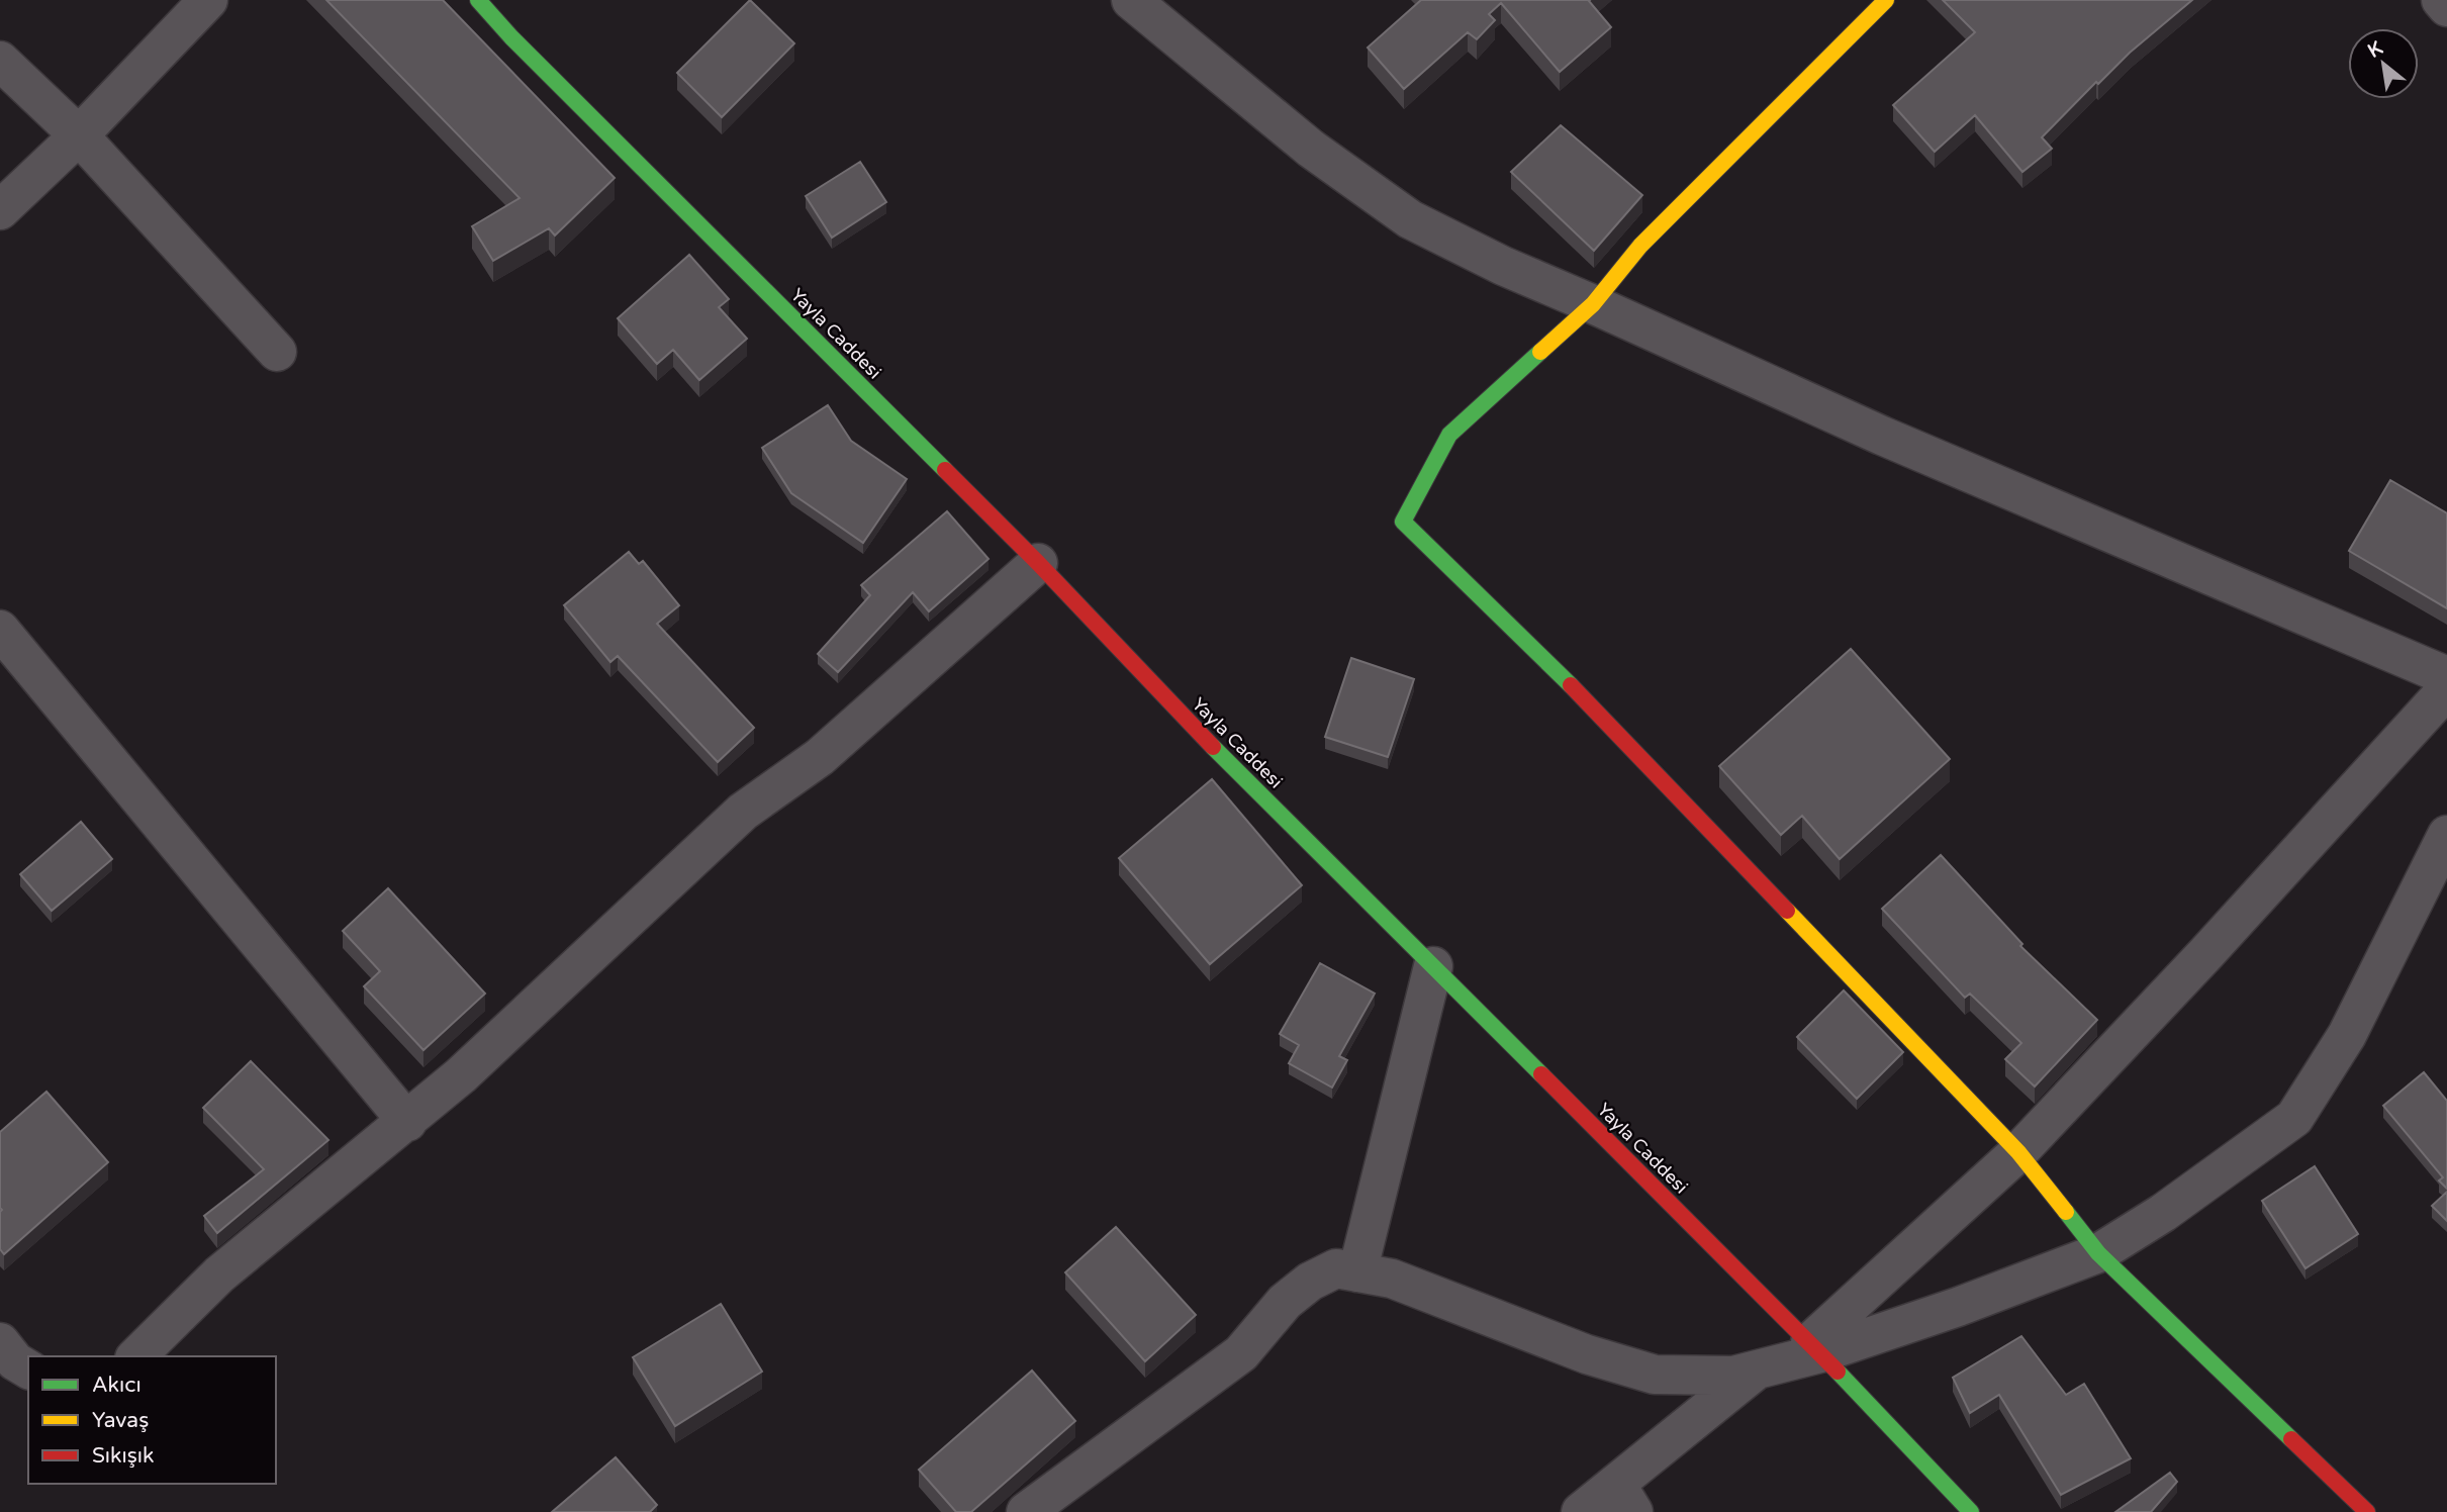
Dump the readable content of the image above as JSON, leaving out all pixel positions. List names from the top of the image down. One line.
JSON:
{"streets":{"street":["Yayla Caddesi"]},"legend":["Akıcı","Yavaş","Sıkışık"],"north":"top left"}
